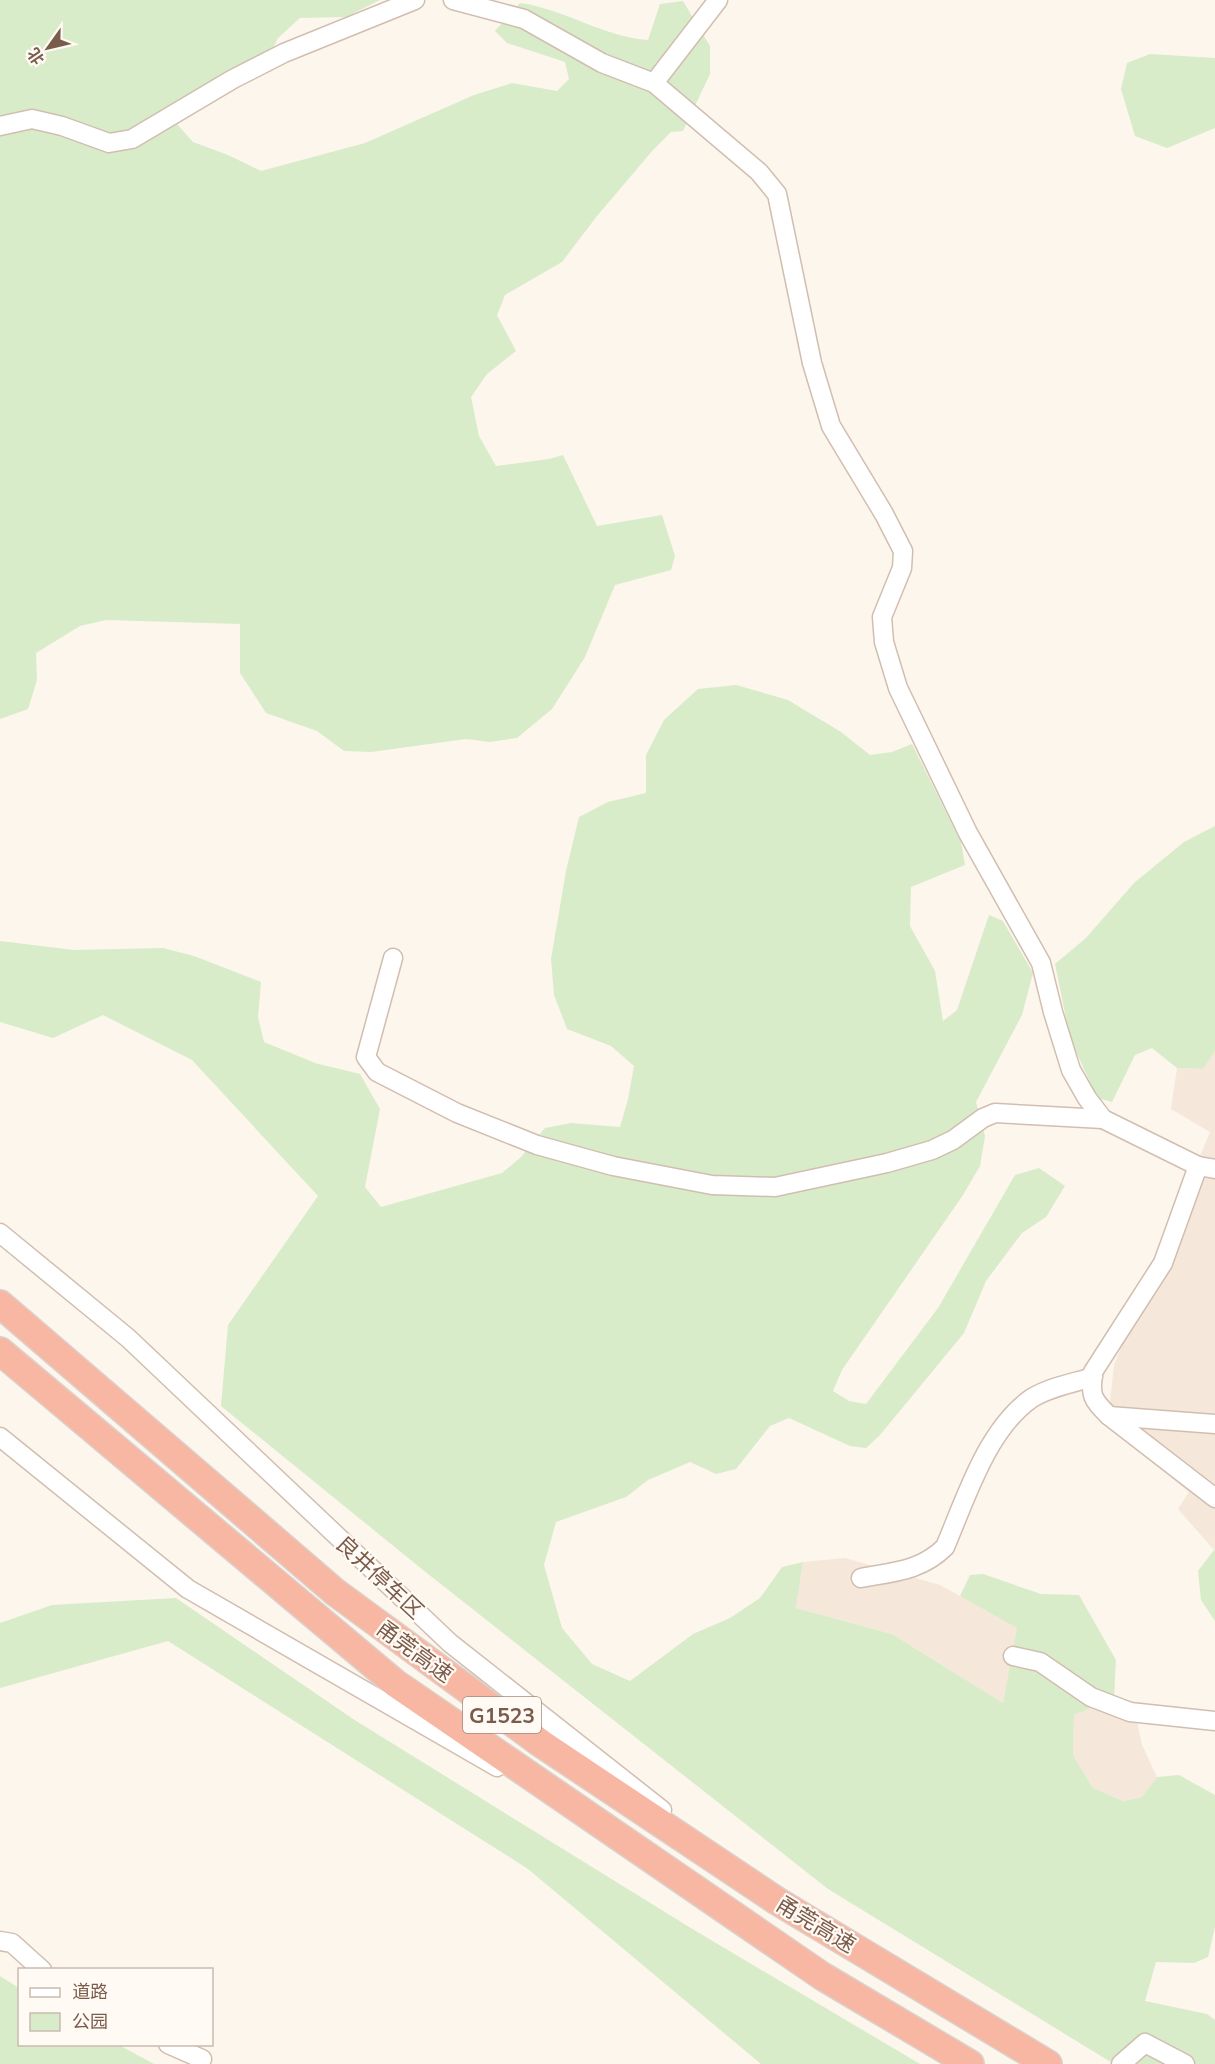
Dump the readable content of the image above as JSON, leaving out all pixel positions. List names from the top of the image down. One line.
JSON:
{"streets":{"highway":["甬莞高速","G1523"],"street":["良井停车区"]},"crossings":[["良井停车区","甬莞高速"]],"legend":["道路","公园"],"north":"bottom left"}
